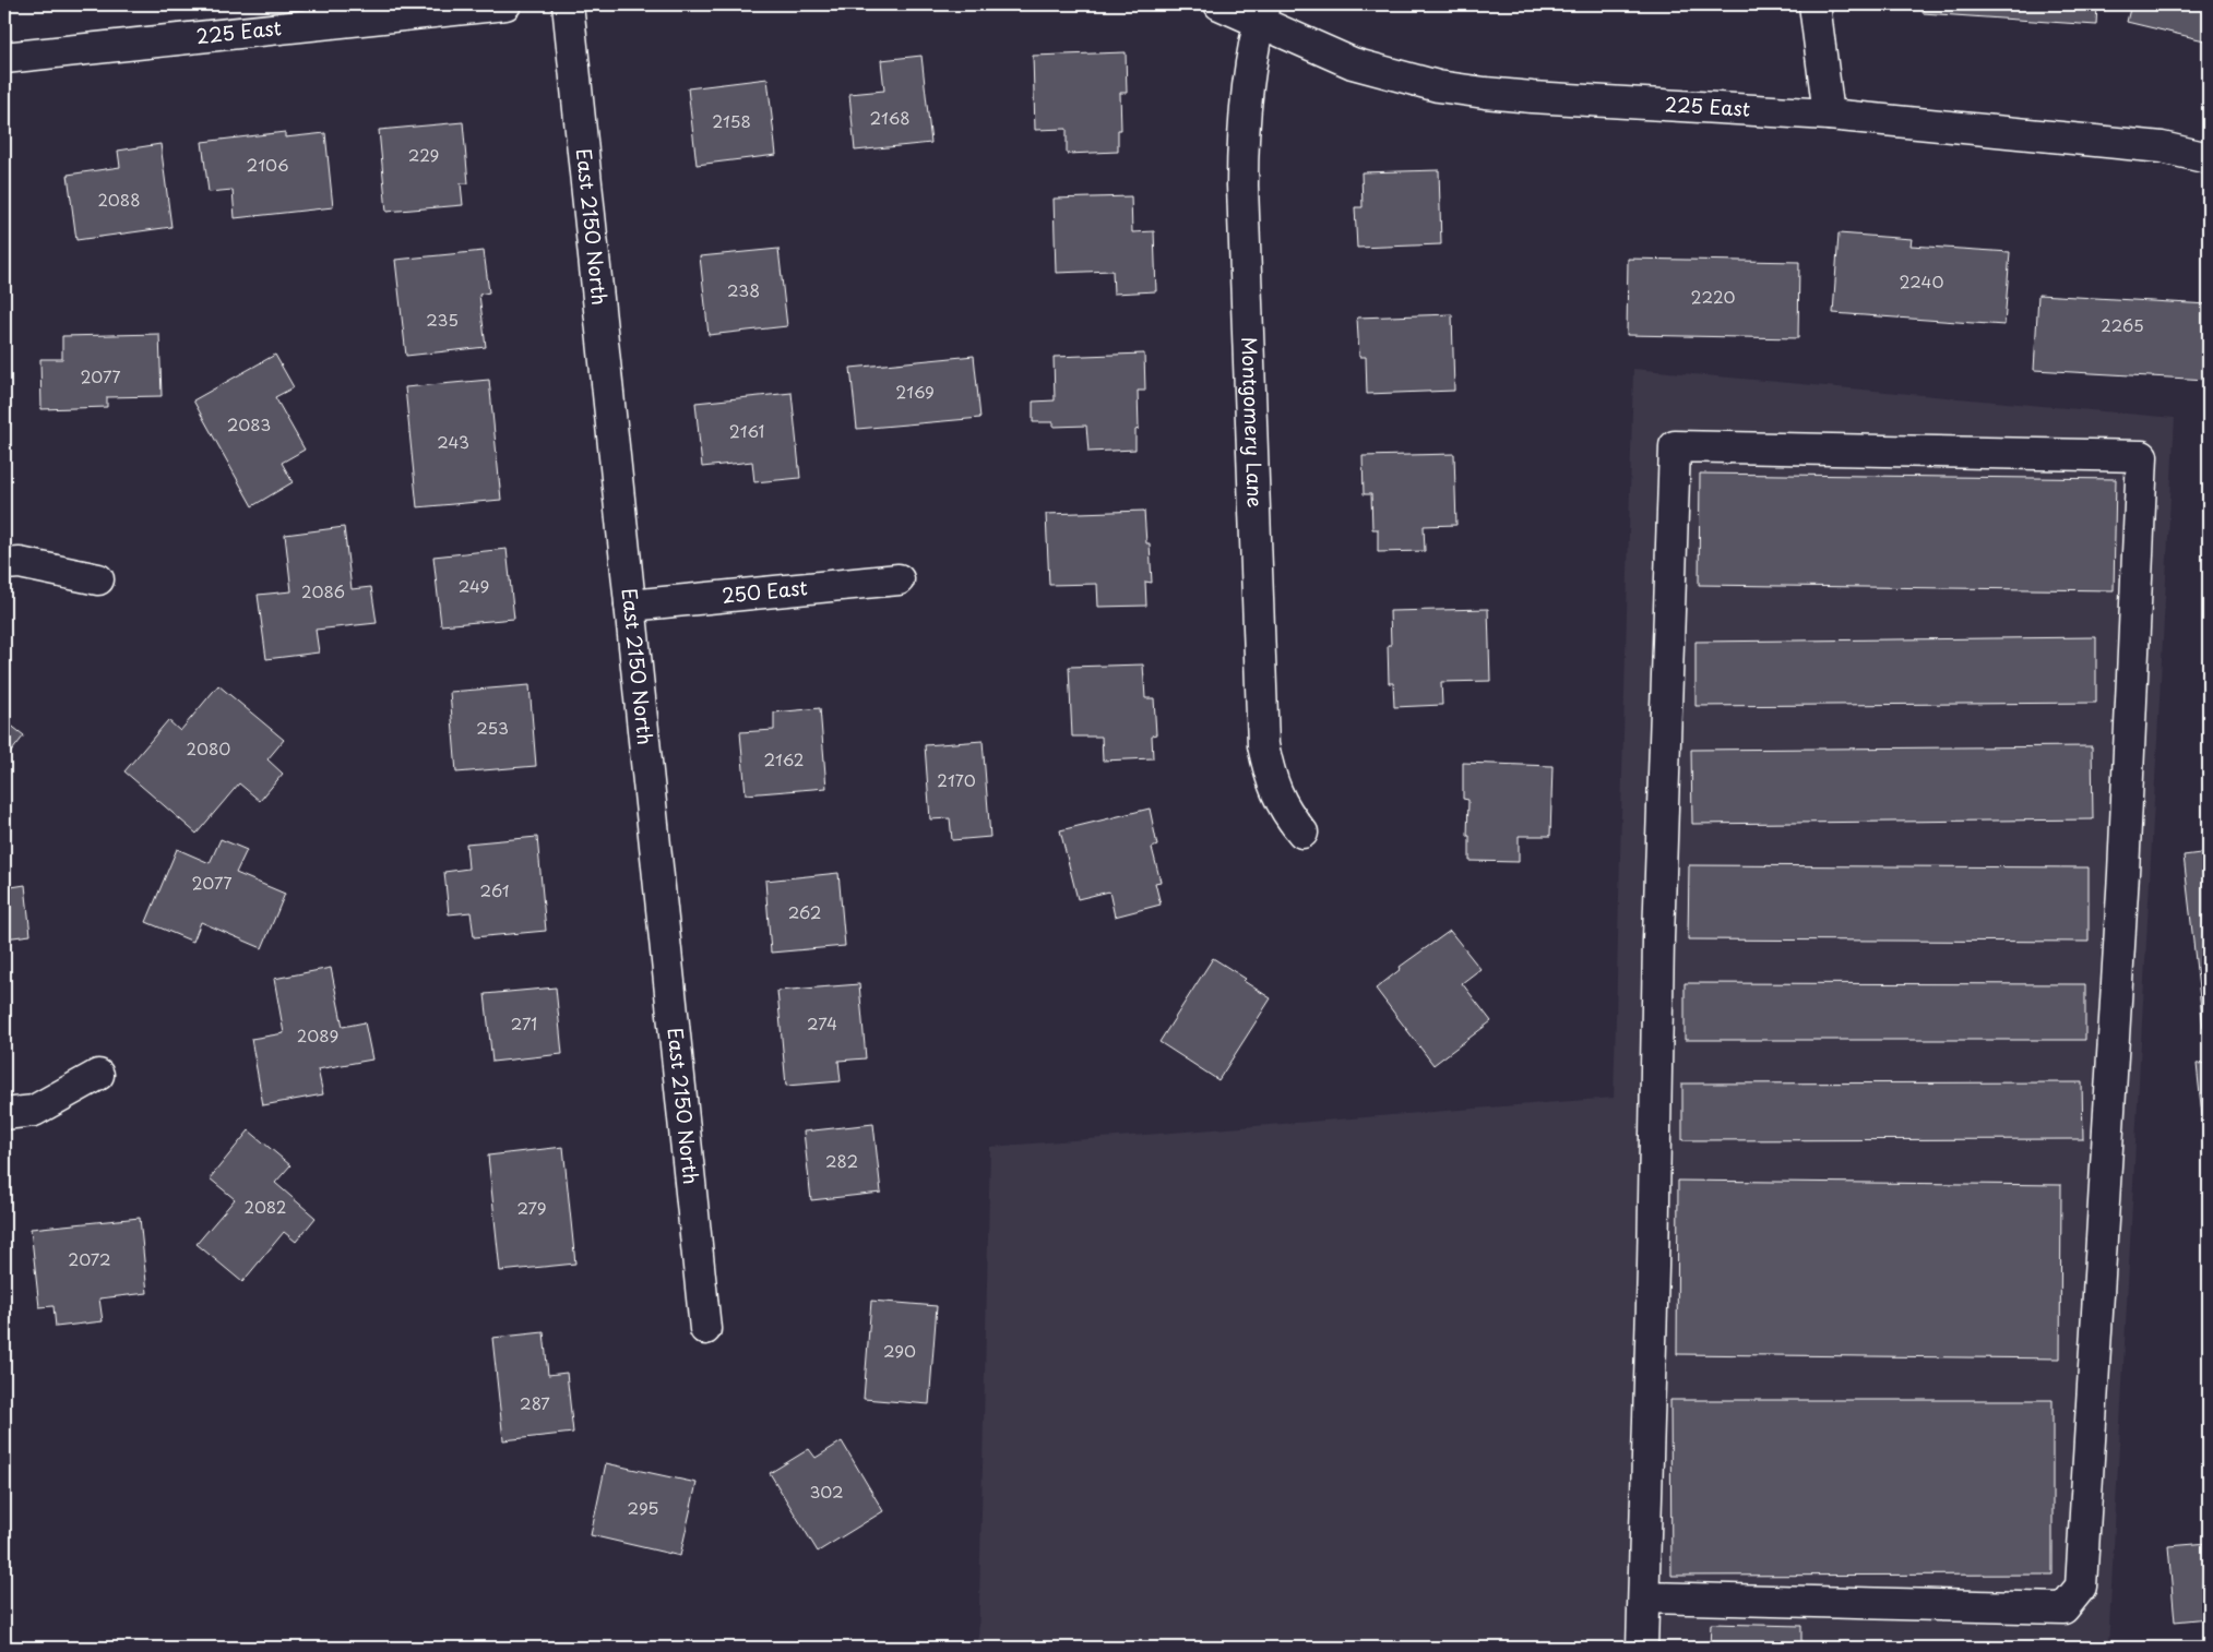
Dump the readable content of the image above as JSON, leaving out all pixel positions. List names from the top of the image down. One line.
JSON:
{"streets":{"street":["225 East","East 2150 North","Montgomery Lane","250 East"]},"crossings":[["225 East","Montgomery Lane"],["East 2150 North","250 East"]],"house_numbers":["2168","2158","229","2106","2088","2240","238","2220","235","2265","2077","2169","2083","2161","243","249","2086","253","2080","2162","2170","2077","261","262","271","274","2089","282","2082","279","2072","290","287","302","295"]}
